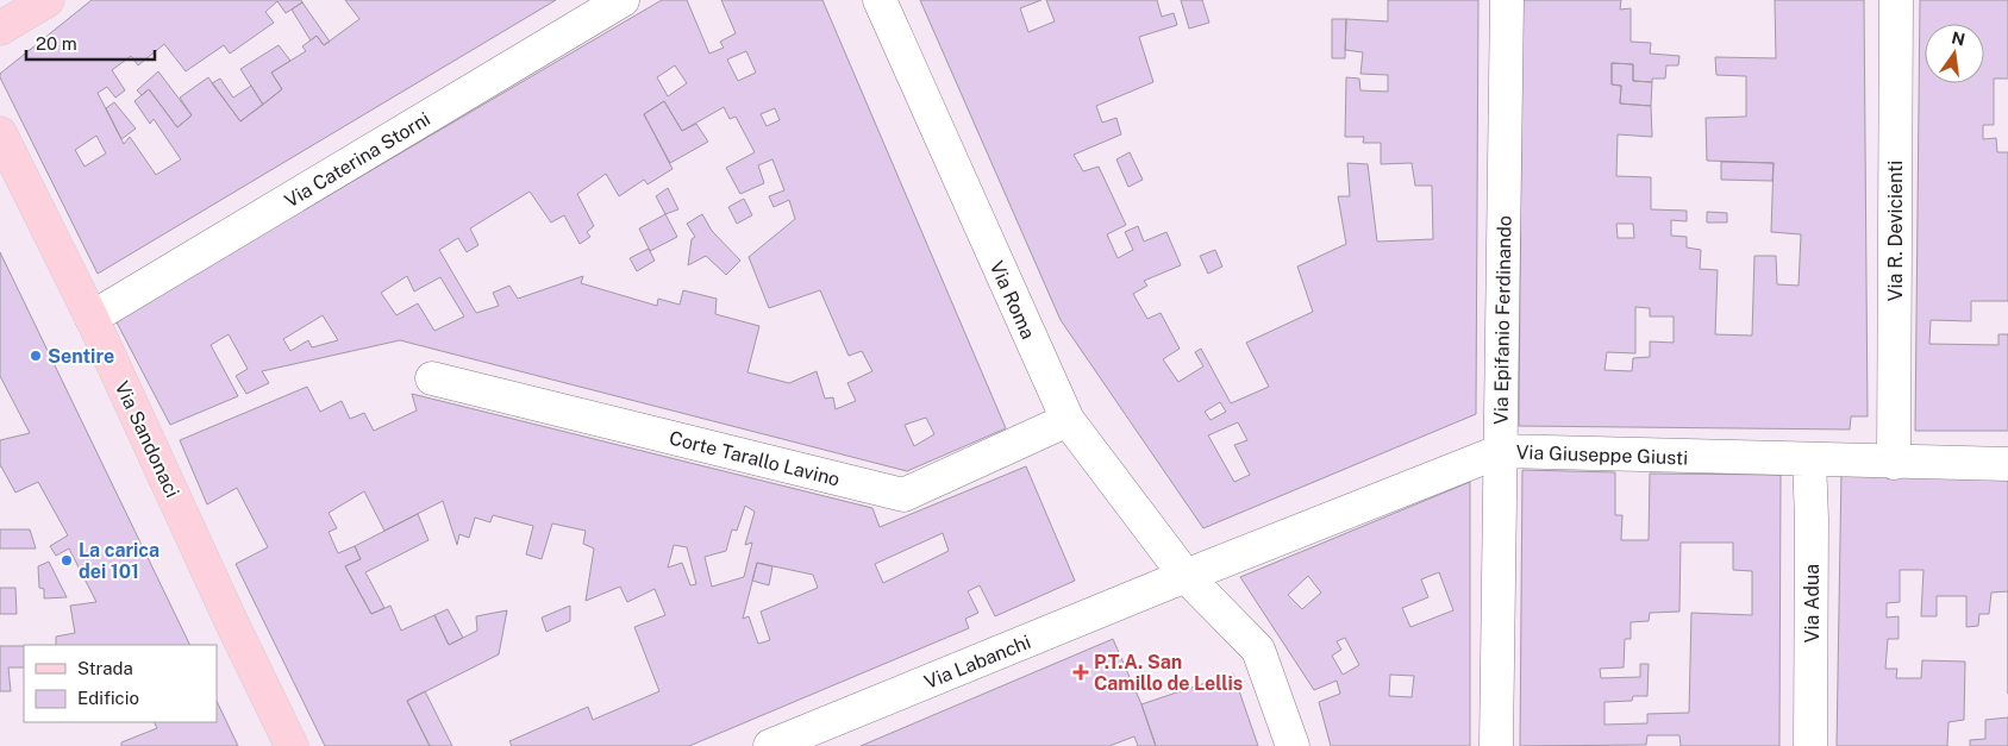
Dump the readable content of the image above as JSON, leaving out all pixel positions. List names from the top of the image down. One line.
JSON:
{"streets":{"main road":["Via Sandonaci"],"street":["Via Caterina Storni","Via R. Devicienti","Via Roma","Via Epifanio Ferdinando","Via Giuseppe Giusti","Corte Tarallo Lavino","Via Adua","Via Labanchi"]},"crossings":[["Via Caterina Storni","Via Sandonaci"],["Via R. Devicienti","Via Giuseppe Giusti"],["Via Roma","Via Giuseppe Giusti"],["Via Roma","Corte Tarallo Lavino"],["Via Roma","Via Labanchi"],["Via Epifanio Ferdinando","Via Giuseppe Giusti"],["Via Giuseppe Giusti","Via Adua"],["Via Giuseppe Giusti","Via Labanchi"]],"places":{"other":["Sentire","La carica dei 101"],"health":["P.T.A. San Camillo de Lellis"]},"legend":["Strada","Edificio"],"scale_bar":"20 m","north":"top"}
